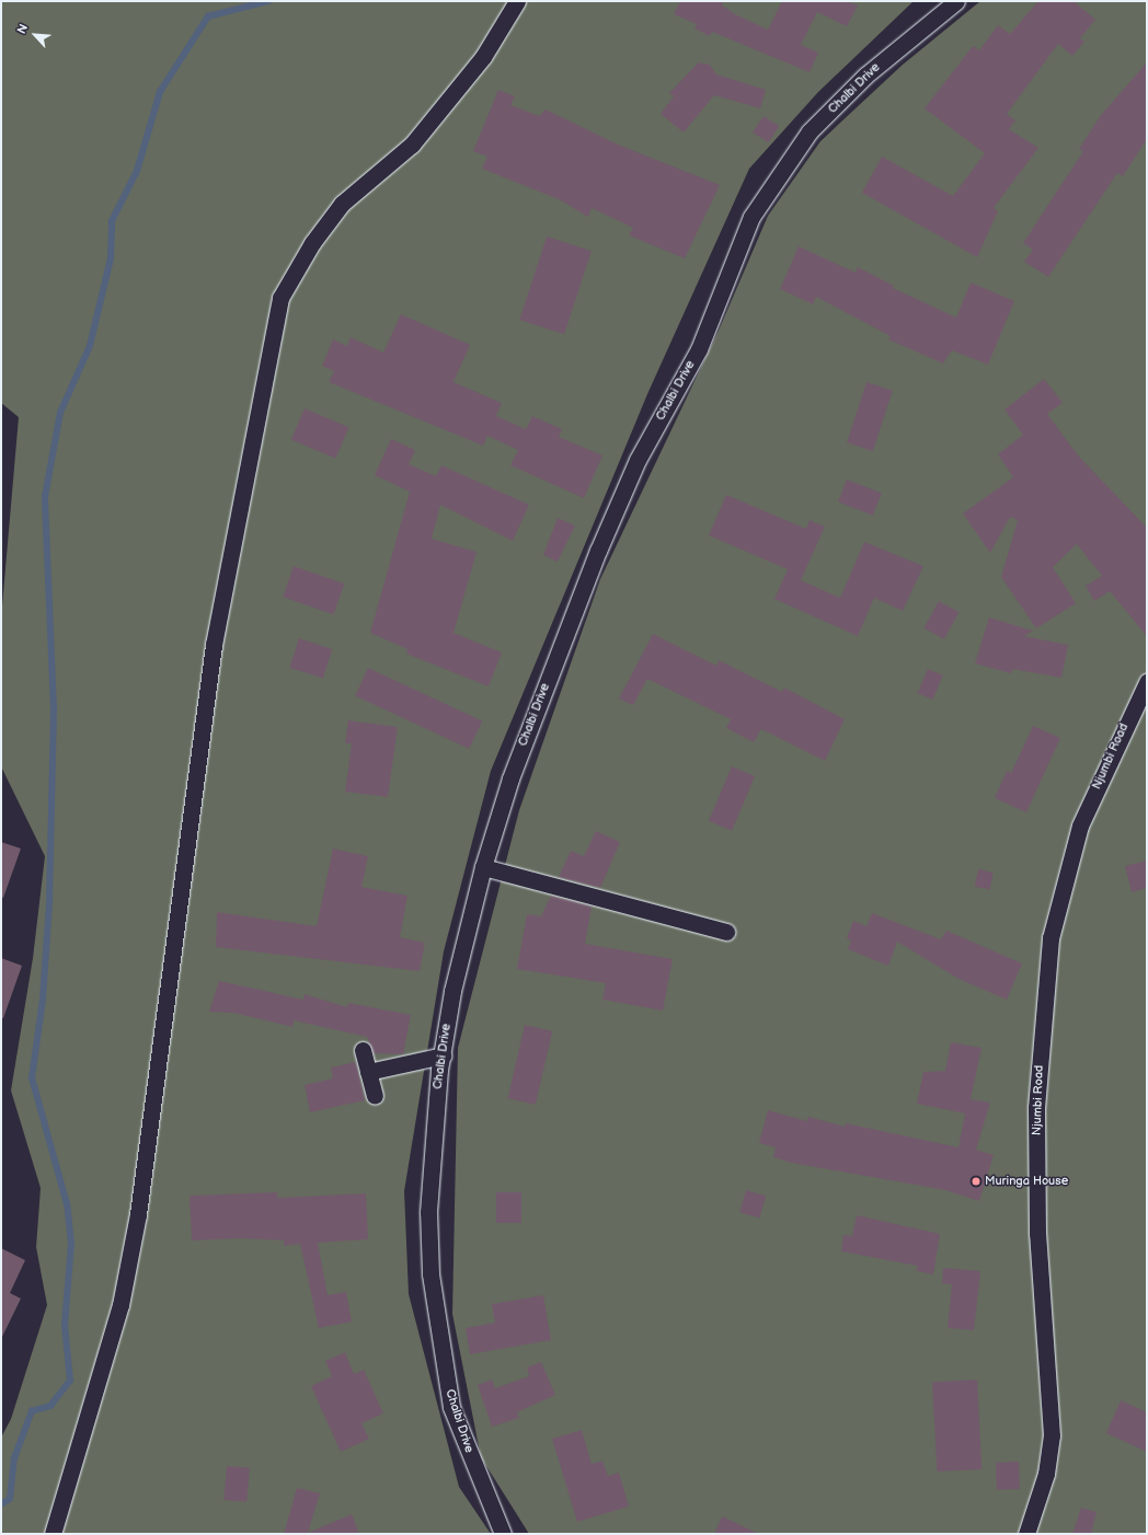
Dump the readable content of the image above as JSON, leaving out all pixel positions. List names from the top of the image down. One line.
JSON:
{"streets":{"street":["Chalbi Drive","Njumbi Road"]},"places":["Muringa House"],"north":"top left"}
